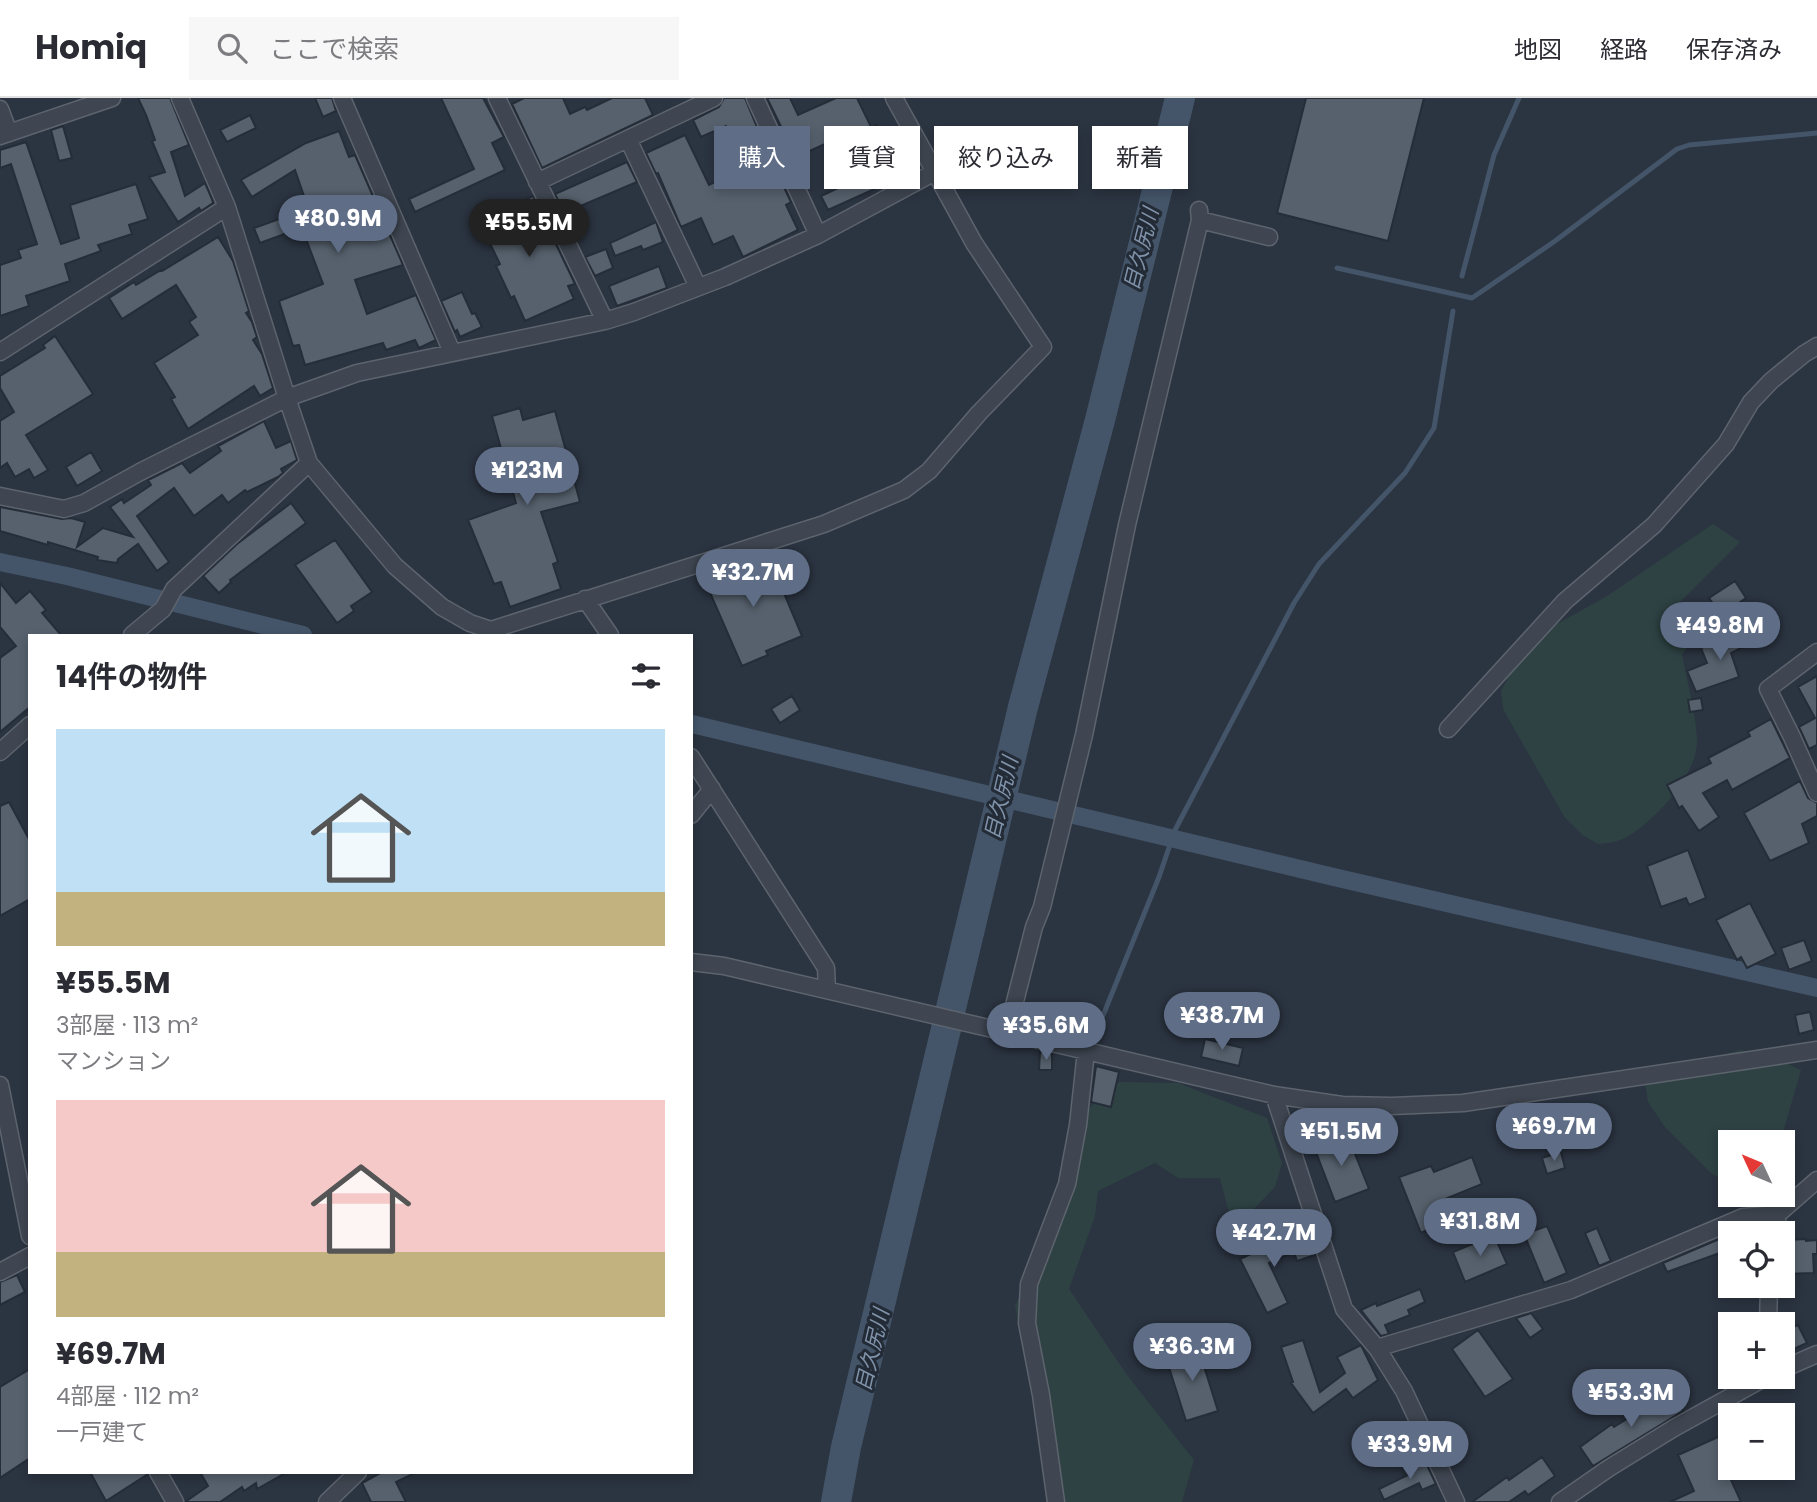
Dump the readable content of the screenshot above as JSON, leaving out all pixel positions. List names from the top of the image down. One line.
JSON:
{"water":["目久尻川"],"north":"top left","page":{"header":"Homiq","search":"ここで検索","nav":["地図","経路","保存済み"],"chip":["購入","賃貸","絞り込み","新着"],"price":["¥80.9M","¥55.5M","¥123M","¥32.7M","¥49.8M","¥38.7M","¥35.6M","¥69.7M","¥51.5M","¥31.8M","¥42.7M","¥36.3M","¥53.3M","¥33.9M"],"heading":"14件の物件","list":[{"name":"¥55.5M","note":"3部屋 · 113 m² · マンション"},{"name":"¥69.7M","note":"4部屋 · 112 m² · 一戸建て"}],"map_buttons":["+","−"]}}
